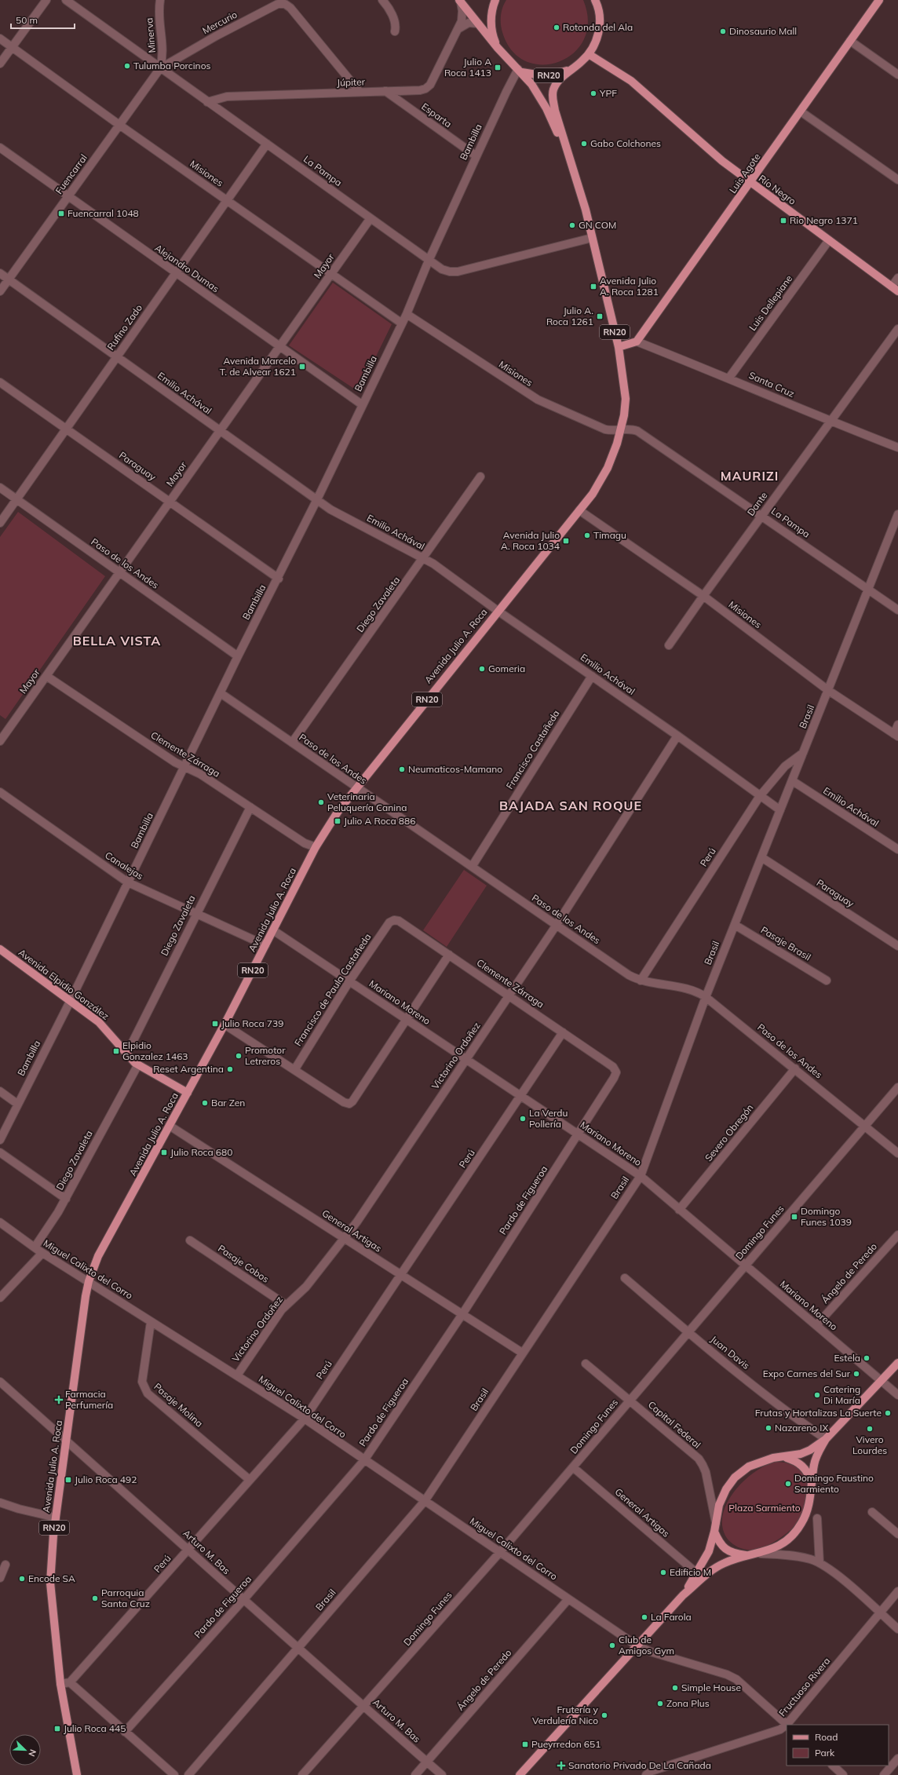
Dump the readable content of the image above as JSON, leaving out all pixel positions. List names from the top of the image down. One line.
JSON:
{"streets":{"main road":["RN20","Luis Agote","Río Negro","Avenida Julio A. Roca","Avenida Elpidio González"],"street":["Mercurio","Minerva","Júpiter","Esparta","Bambilla","La Pampa","Misiones","Fuencarral","Mayor","Alejandro Dumas","Luis Dellepiane","Rufino Zado","Santa Cruz","Emilio Achával","Paraguay","Dante","Paso de los Andes","Diego Zavaleta","Brasil","Francisco Castañeda","Clemente Zárraga","Perú","Canalejas","Pasaje Brasil","Francisco de Paula Castañeda","Mariano Moreno","Victorino Ordoñez","Severo Obregón","Pardo de Figueroa","General Artigas","Domingo Funes","Pasaje Cobos","Miguel Calixto del Corro","Ángelo de Peredo","Juan Davis","Pasaje Molina","Capital Federal","Arturo M. Bas","Fructuoso Rivera"]},"crossings":[["Mercurio","Minerva"],["Mercurio","Júpiter"],["Mercurio","La Pampa"],["Mercurio","Fuencarral"],["Minerva","La Pampa"],["Minerva","Fuencarral"],["Júpiter","Esparta"],["Júpiter","La Pampa"],["Júpiter","Avenida Julio A. Roca"],["Esparta","Bambilla"],["Bambilla","La Pampa"],["Bambilla","Misiones"],["Bambilla","Alejandro Dumas"],["Bambilla","Emilio Achával"],["Bambilla","Paraguay"],["Bambilla","Paso de los Andes"],["Bambilla","Avenida Julio A. Roca"],["Bambilla","Clemente Zárraga"],["Bambilla","Canalejas"],["Bambilla","Avenida Elpidio González"],["La Pampa","Misiones"],["La Pampa","Fuencarral"],["La Pampa","Mayor"],["La Pampa","Rufino Zado"],["La Pampa","Dante"],["La Pampa","Avenida Julio A. Roca"],["La Pampa","Brasil"],["Misiones","Fuencarral"],["Misiones","Mayor"],["Misiones","Rufino Zado"],["Misiones","Dante"],["Misiones","Avenida Julio A. Roca"],["Misiones","Brasil"],["Luis Agote","Río Negro"],["Luis Agote","Santa Cruz"],["Fuencarral","Alejandro Dumas"],["Fuencarral","Emilio Achával"],["Río Negro","Luis Dellepiane"],["Río Negro","Avenida Julio A. Roca"],["Mayor","Alejandro Dumas"],["Mayor","Emilio Achával"],["Mayor","Paraguay"],["Mayor","Paso de los Andes"],["Mayor","Clemente Zárraga"],["Alejandro Dumas","Rufino Zado"],["Luis Dellepiane","Santa Cruz"],["Rufino Zado","Emilio Achával"],["Rufino Zado","Paraguay"],["Rufino Zado","Paso de los Andes"],["Santa Cruz","Dante"],["Emilio Achával","Diego Zavaleta"],["Emilio Achával","Avenida Julio A. Roca"],["Emilio Achával","Brasil"],["Emilio Achával","Francisco Castañeda"],["Emilio Achával","Perú"],["Emilio Achával","Victorino Ordoñez"],["Paraguay","Brasil"],["Paso de los Andes","Diego Zavaleta"],["Paso de los Andes","Avenida Julio A. Roca"],["Paso de los Andes","Brasil"],["Paso de los Andes","Francisco Castañeda"],["Paso de los Andes","Perú"],["Paso de los Andes","Victorino Ordoñez"],["Paso de los Andes","Severo Obregón"],["Paso de los Andes","Domingo Funes"],["Diego Zavaleta","Clemente Zárraga"],["Diego Zavaleta","Canalejas"],["Diego Zavaleta","Avenida Elpidio González"],["Diego Zavaleta","Miguel Calixto del Corro"],["Avenida Julio A. Roca","Clemente Zárraga"],["Avenida Julio A. Roca","Canalejas"],["Avenida Julio A. Roca","Avenida Elpidio González"],["Avenida Julio A. Roca","Mariano Moreno"],["Avenida Julio A. Roca","General Artigas"],["Avenida Julio A. Roca","Miguel Calixto del Corro"],["Avenida Julio A. Roca","Arturo M. Bas"],["Brasil","Perú"],["Brasil","Pasaje Brasil"],["Brasil","Mariano Moreno"],["Brasil","General Artigas"],["Brasil","Miguel Calixto del Corro"],["Brasil","Arturo M. Bas"],["Clemente Zárraga","Perú"],["Clemente Zárraga","Francisco de Paula Castañeda"],["Clemente Zárraga","Victorino Ordoñez"],["Clemente Zárraga","Pardo de Figueroa"],["Perú","Mariano Moreno"],["Perú","General Artigas"],["Perú","Miguel Calixto del Corro"],["Perú","Pasaje Molina"],["Perú","Arturo M. Bas"],["Francisco de Paula Castañeda","Mariano Moreno"],["Mariano Moreno","Victorino Ordoñez"],["Mariano Moreno","Severo Obregón"],["Mariano Moreno","Pardo de Figueroa"],["Mariano Moreno","Domingo Funes"],["Mariano Moreno","Ángelo de Peredo"],["Victorino Ordoñez","General Artigas"],["Victorino Ordoñez","Pasaje Cobos"],["Victorino Ordoñez","Miguel Calixto del Corro"],["Pardo de Figueroa","General Artigas"],["Pardo de Figueroa","Miguel Calixto del Corro"],["Pardo de Figueroa","Arturo M. Bas"],["General Artigas","Domingo Funes"],["Domingo Funes","Miguel Calixto del Corro"],["Domingo Funes","Juan Davis"],["Domingo Funes","Capital Federal"],["Domingo Funes","Arturo M. Bas"],["Miguel Calixto del Corro","Ángelo de Peredo"],["Miguel Calixto del Corro","Pasaje Molina"],["Ángelo de Peredo","Arturo M. Bas"]],"districts":["MAURIZI","BELLA VISTA","BAJADA SAN ROQUE"],"parks":["Plaza Sarmiento"],"places":{"other":["Rotonda del Ala","Dinosaurio Mall","Tulumba Porcinos","YPF","Gabo Colchones","GN COM","Timagu","Gomeria","Neumaticos-Mamano","Veterinaria Peluquería Canina","Promotor Letreros","Reset Argentina","Bar Zen","La Verdu Pollería","Estela","Expo Carnes del Sur","Catering Di María","Frutas y Hortalizas La Suerte","Nazareno IX","Vivero Lourdes","Domingo Faustino Sarmiento","Edificio M","Encode SA","Parroquia Santa Cruz","La Farola","Club de Amigos Gym","Simple House","Zona Plus","Frutería y Verdulería Nico"],"transit":["Julio A Roca 1413","Fuencarral 1048","Rio Negro 1371","Avenida Julio A. Roca 1281","Julio A. Roca 1261","Avenida Marcelo T. de Alvear 1621","Avenida Julio A. Roca 1034","Julio A Roca 886","Julio Roca 739","Elpidio Gonzalez 1463","Julio Roca 680","Domingo Funes 1039","Julio Roca 492","Julio Roca 445","Pueyrredon 651"],"health":["Farmacia Perfumería","Sanatorio Privado De La Cañada"]},"legend":["Road","Park"],"scale_bar":"50 m","north":"bottom right"}
